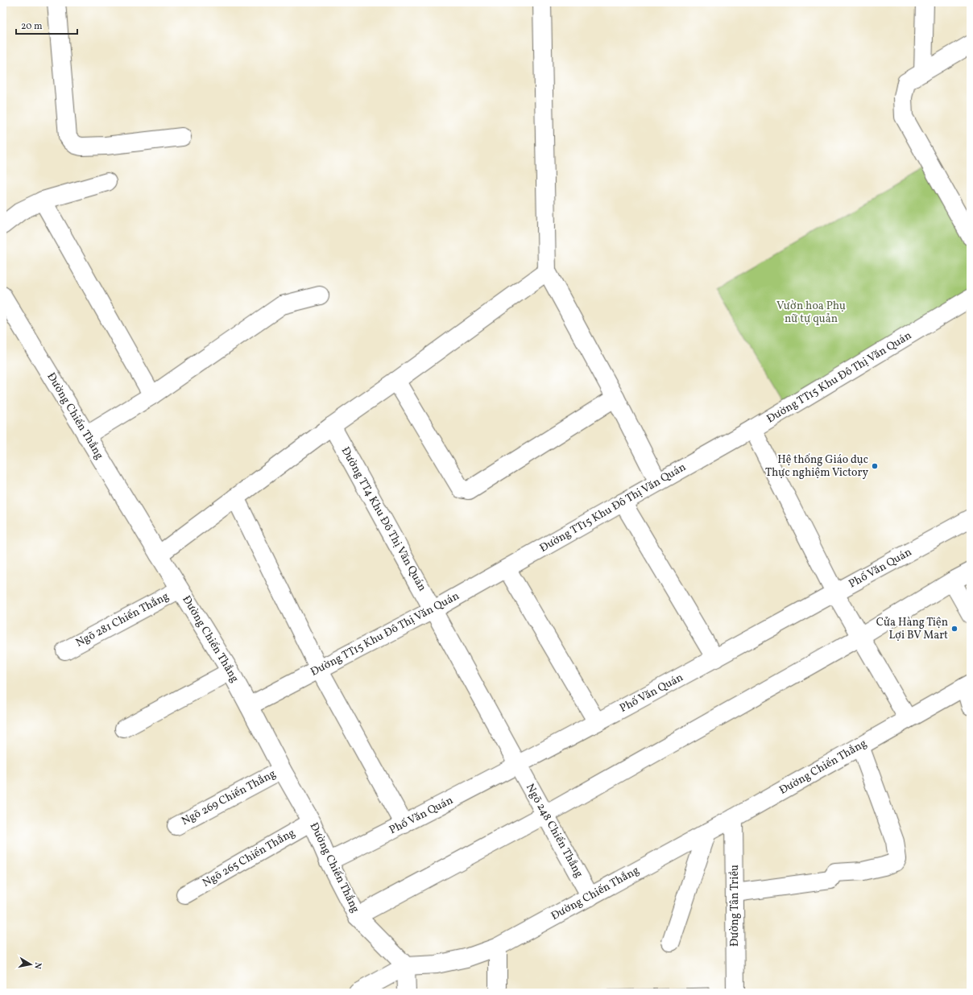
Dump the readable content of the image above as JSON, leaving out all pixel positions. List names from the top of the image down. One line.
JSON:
{"streets":{"street":["Đường TT15 Khu Đô Thị Văn Quán","Đường Chiến Thắng","Đường TT4 Khu Đô Thị Văn Quán","Phố Văn Quán","Ngõ 281 Chiến Thắng","Ngõ 269 Chiến Thắng","Ngõ 248 Chiến Thắng","Ngõ 265 Chiến Thắng","Đường Tân Triều"]},"crossings":[["Đường TT15 Khu Đô Thị Văn Quán","Đường Chiến Thắng"],["Đường TT15 Khu Đô Thị Văn Quán","Đường TT4 Khu Đô Thị Văn Quán"],["Đường Chiến Thắng","Phố Văn Quán"],["Đường Chiến Thắng","Ngõ 281 Chiến Thắng"],["Đường Chiến Thắng","Ngõ 269 Chiến Thắng"],["Đường Chiến Thắng","Ngõ 248 Chiến Thắng"],["Đường Chiến Thắng","Ngõ 265 Chiến Thắng"],["Đường Chiến Thắng","Đường Tân Triều"],["Đường TT4 Khu Đô Thị Văn Quán","Phố Văn Quán"],["Đường TT4 Khu Đô Thị Văn Quán","Ngõ 248 Chiến Thắng"],["Phố Văn Quán","Ngõ 248 Chiến Thắng"]],"parks":["Vườn hoa Phụ nữ tự quản"],"places":["Hệ thống Giáo dục Thực nghiệm Victory","Cửa Hàng Tiện Lợi BV Mart"],"scale_bar":"20 m","north":"right"}
